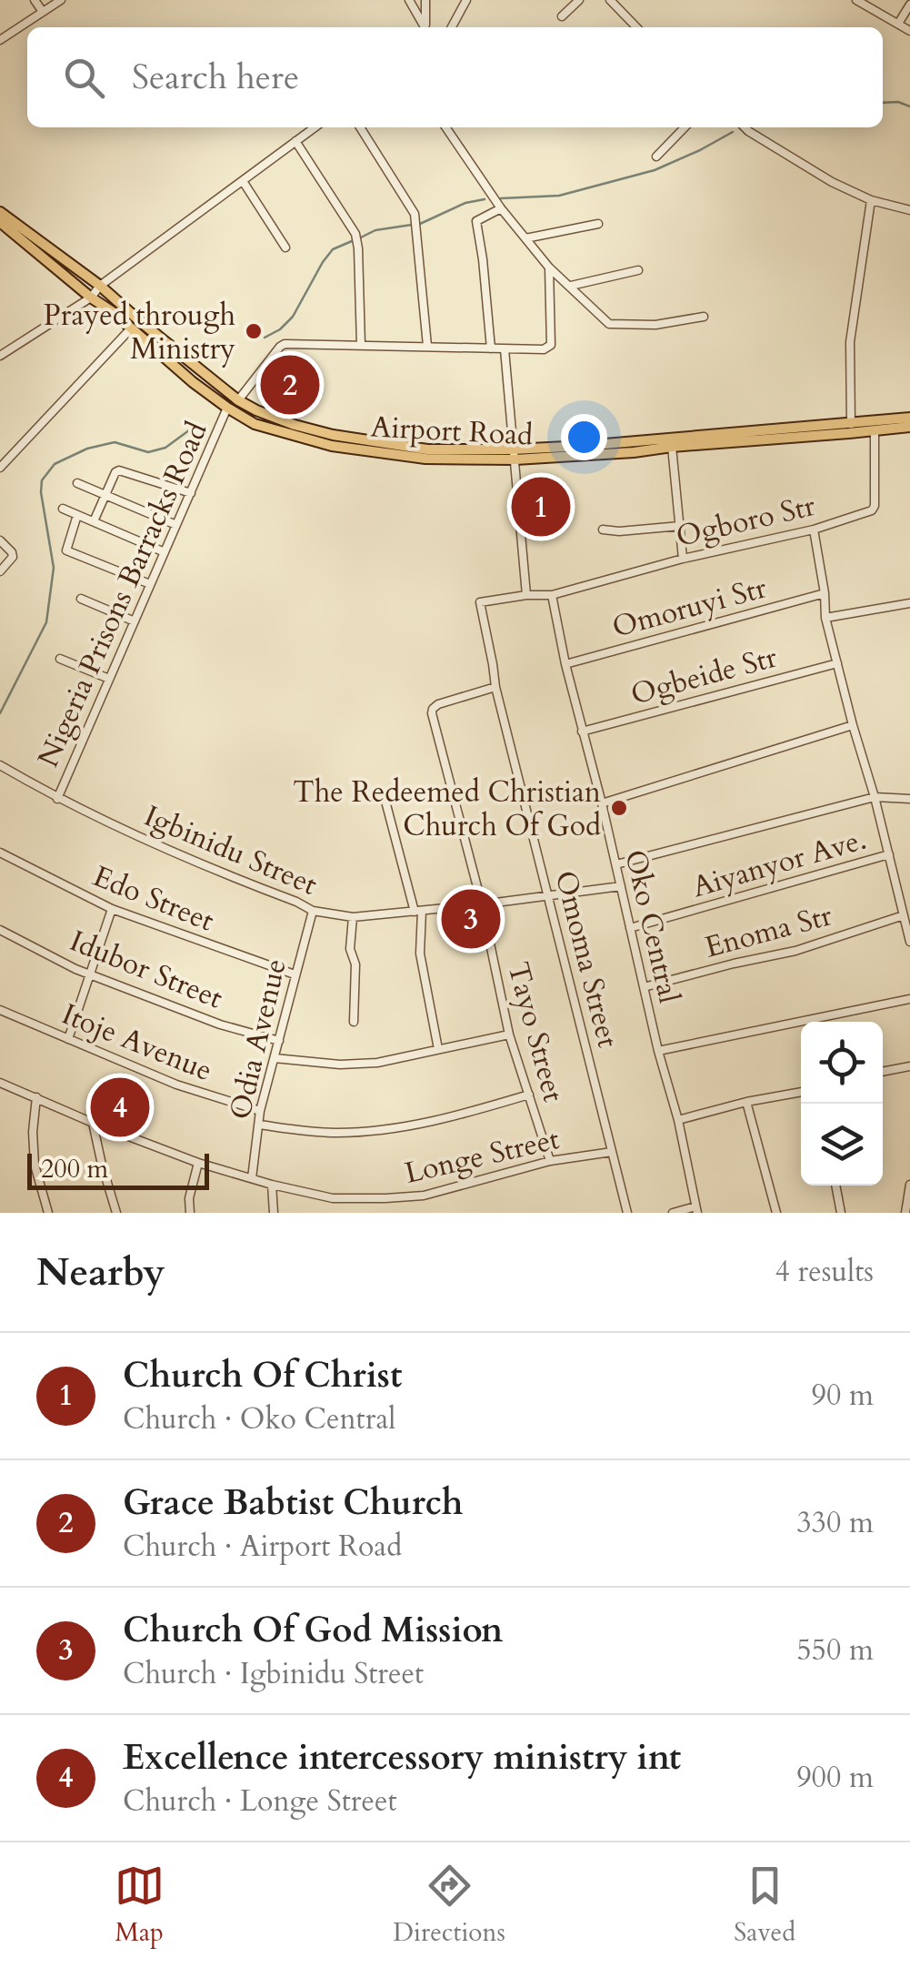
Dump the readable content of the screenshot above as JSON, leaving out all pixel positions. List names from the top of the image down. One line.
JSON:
{"streets":{"main road":["Airport Road"],"street":["Ogboro Str","Nigeria Prisons Barracks Road","Omoruyi Str","Ogbeide Str","Igbinidu Street","Aiyanyor Ave.","Edo Street","Oko Central","Enoma Str","Omoma Street","Idubor Street","Tayo Street","Odia Avenue","Itoje Avenue","Longe Street"]},"crossings":[["Airport Road","Ogboro Str"],["Airport Road","Nigeria Prisons Barracks Road"],["Ogboro Str","Oko Central"],["Nigeria Prisons Barracks Road","Igbinidu Street"],["Omoruyi Str","Oko Central"],["Ogbeide Str","Oko Central"],["Igbinidu Street","Oko Central"],["Igbinidu Street","Omoma Street"],["Igbinidu Street","Tayo Street"],["Igbinidu Street","Odia Avenue"],["Aiyanyor Ave.","Oko Central"],["Edo Street","Odia Avenue"],["Oko Central","Enoma Str"],["Omoma Street","Tayo Street"],["Omoma Street","Longe Street"],["Idubor Street","Odia Avenue"],["Tayo Street","Longe Street"],["Odia Avenue","Itoje Avenue"],["Odia Avenue","Longe Street"]],"places":["Prayed through Ministry","The Redeemed Christian Church Of God"],"scale_bar":"200 m","page":{"search":"Search here","pins":["2","1","3","4"],"scale":"200 m","heading":["Nearby","4 results"],"list":[{"mark":"1","name":"Church Of Christ","note":"Church · Oko Central","value":"90 m"},{"mark":"2","name":"Grace Babtist Church","note":"Church · Airport Road","value":"330 m"},{"mark":"3","name":"Church Of God Mission","note":"Church · Igbinidu Street","value":"550 m"},{"mark":"4","name":"Excellence intercessory ministry int","note":"Church · Longe Street","value":"900 m"}],"nav":["Map","Directions","Saved"]}}
